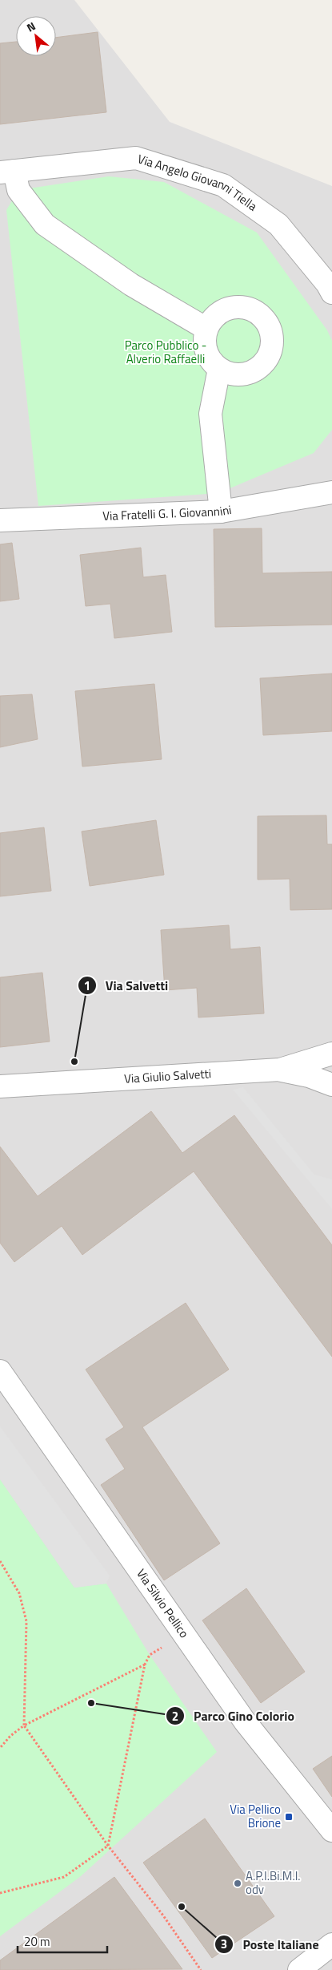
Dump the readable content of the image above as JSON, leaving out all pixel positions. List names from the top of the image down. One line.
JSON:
{"streets":{"street":["Via Angelo Giovanni Tiella","Via Fratelli G. I. Giovannini","Via Giulio Salvetti","Via Silvio Pellico"]},"parks":["Parco Pubblico - Alverio Raffaelli"],"places":{"other":["Via Salvetti","Parco Gino Colorio","A.P.I.Bi.M.I. odv","Poste Italiane"],"transit":["Via Pellico Brione"]},"scale_bar":"20 m","north":"top left"}
